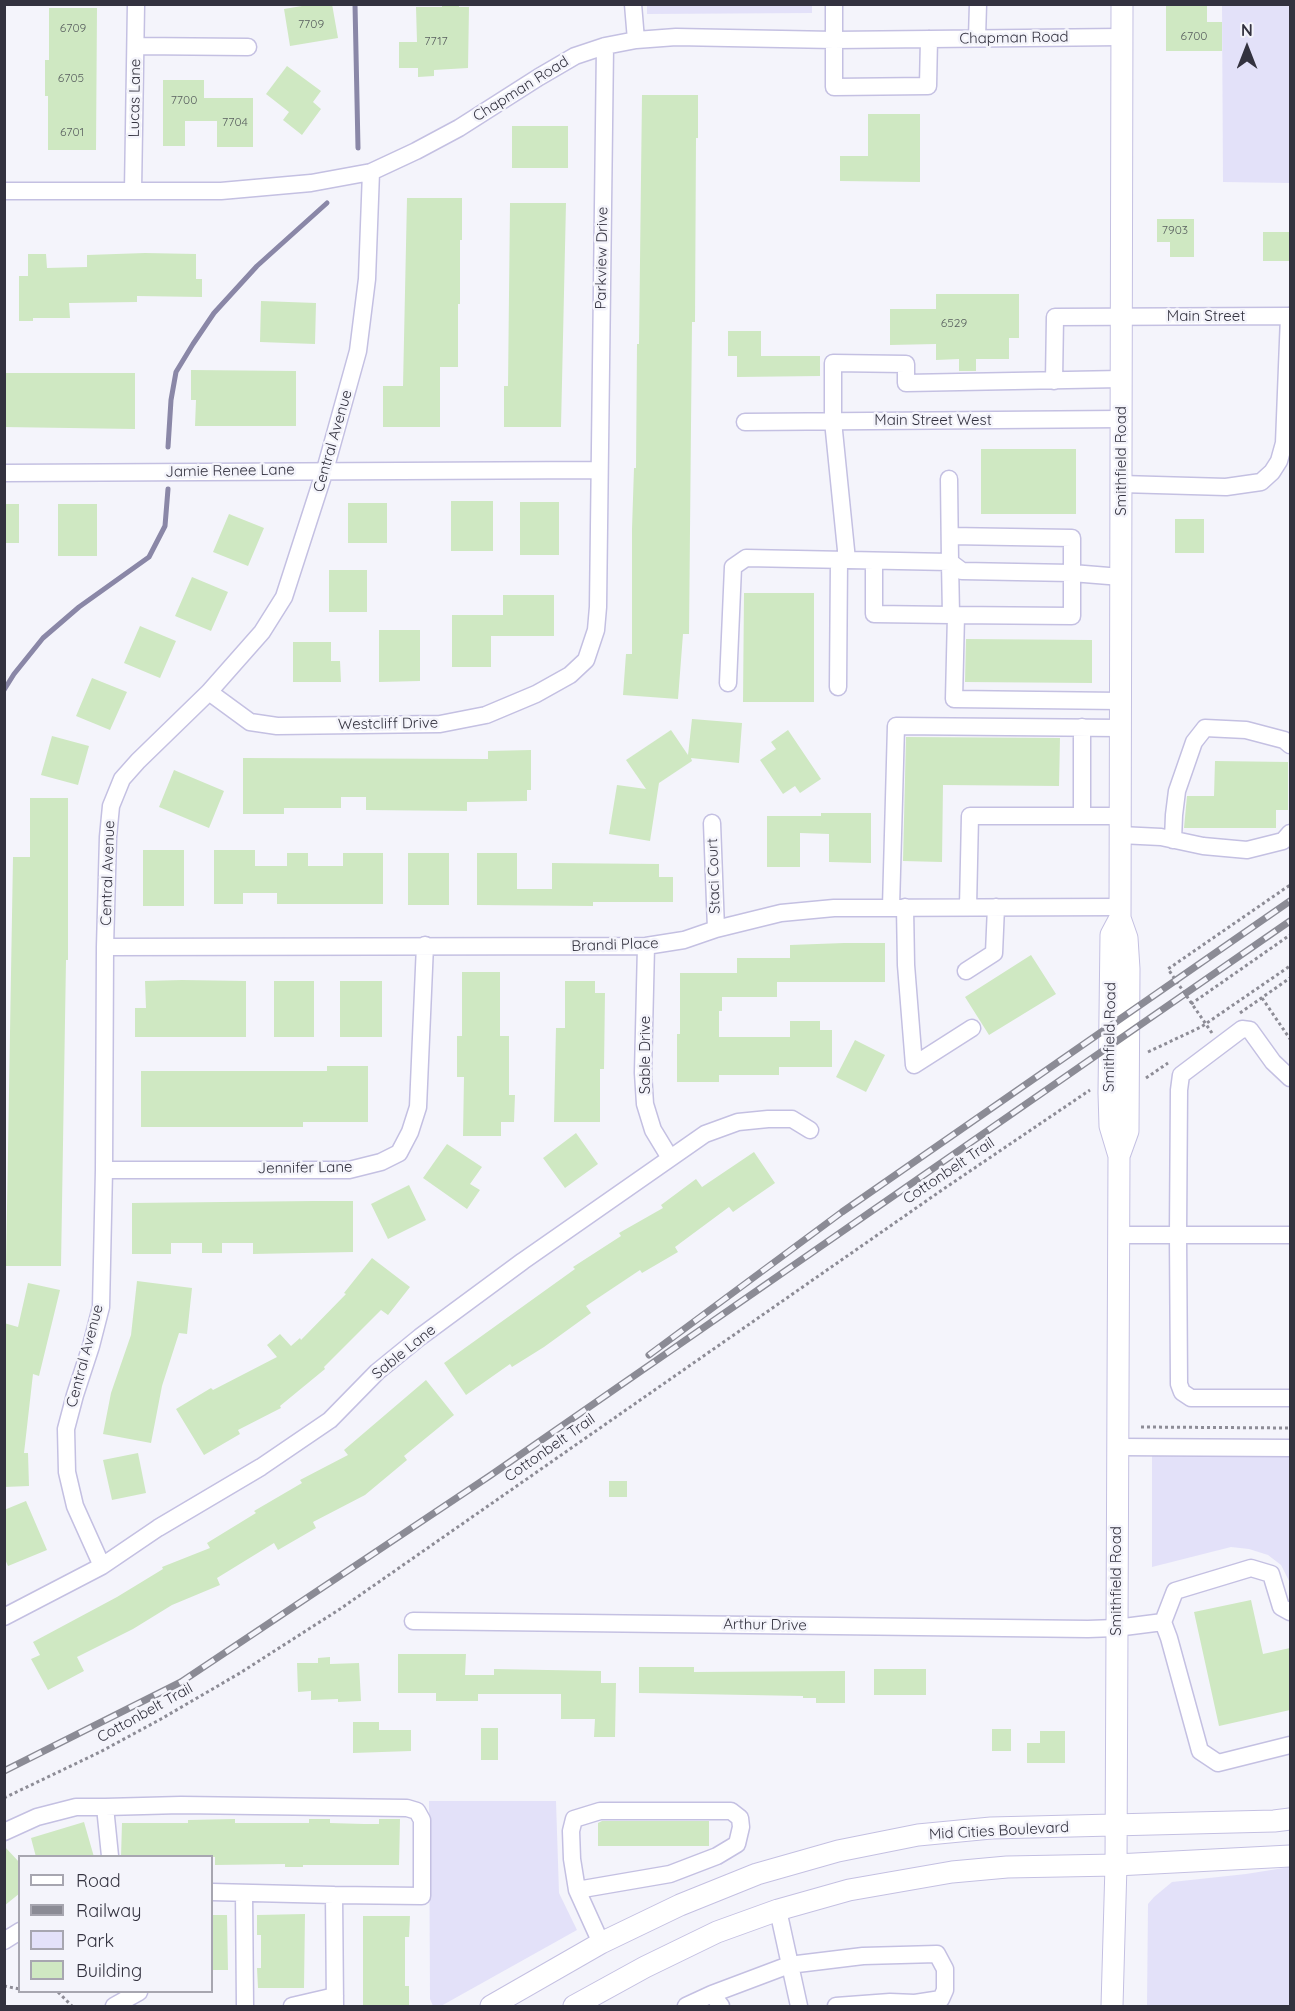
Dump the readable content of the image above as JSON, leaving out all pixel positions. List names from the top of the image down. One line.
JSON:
{"streets":{"main road":["Smithfield Road","Mid Cities Boulevard"],"street":["Chapman Road","Lucas Lane","Parkview Drive","Main Street","Main Street West","Central Avenue","Jamie Renee Lane","Westcliff Drive","Staci Court","Brandi Place","Sable Drive","Jennifer Lane","Sable Lane","Arthur Drive"],"path":["Cottonbelt Trail"]},"crossings":[["Chapman Road","Lucas Lane"],["Chapman Road","Parkview Drive"],["Chapman Road","Central Avenue"],["Chapman Road","Smithfield Road"],["Parkview Drive","Jamie Renee Lane"],["Parkview Drive","Westcliff Drive"],["Main Street","Smithfield Road"],["Main Street West","Smithfield Road"],["Central Avenue","Jamie Renee Lane"],["Central Avenue","Westcliff Drive"],["Central Avenue","Brandi Place"],["Central Avenue","Jennifer Lane"],["Central Avenue","Sable Lane"],["Smithfield Road","Brandi Place"],["Smithfield Road","Arthur Drive"],["Smithfield Road","Mid Cities Boulevard"],["Jamie Renee Lane","Westcliff Drive"],["Staci Court","Brandi Place"],["Brandi Place","Sable Drive"],["Brandi Place","Jennifer Lane"],["Sable Drive","Sable Lane"]],"house_numbers":["7709","6709","6700","7717","6705","7700","7704","6701","7903","6529"],"legend":["Road","Railway","Park","Building"],"north":"top"}
